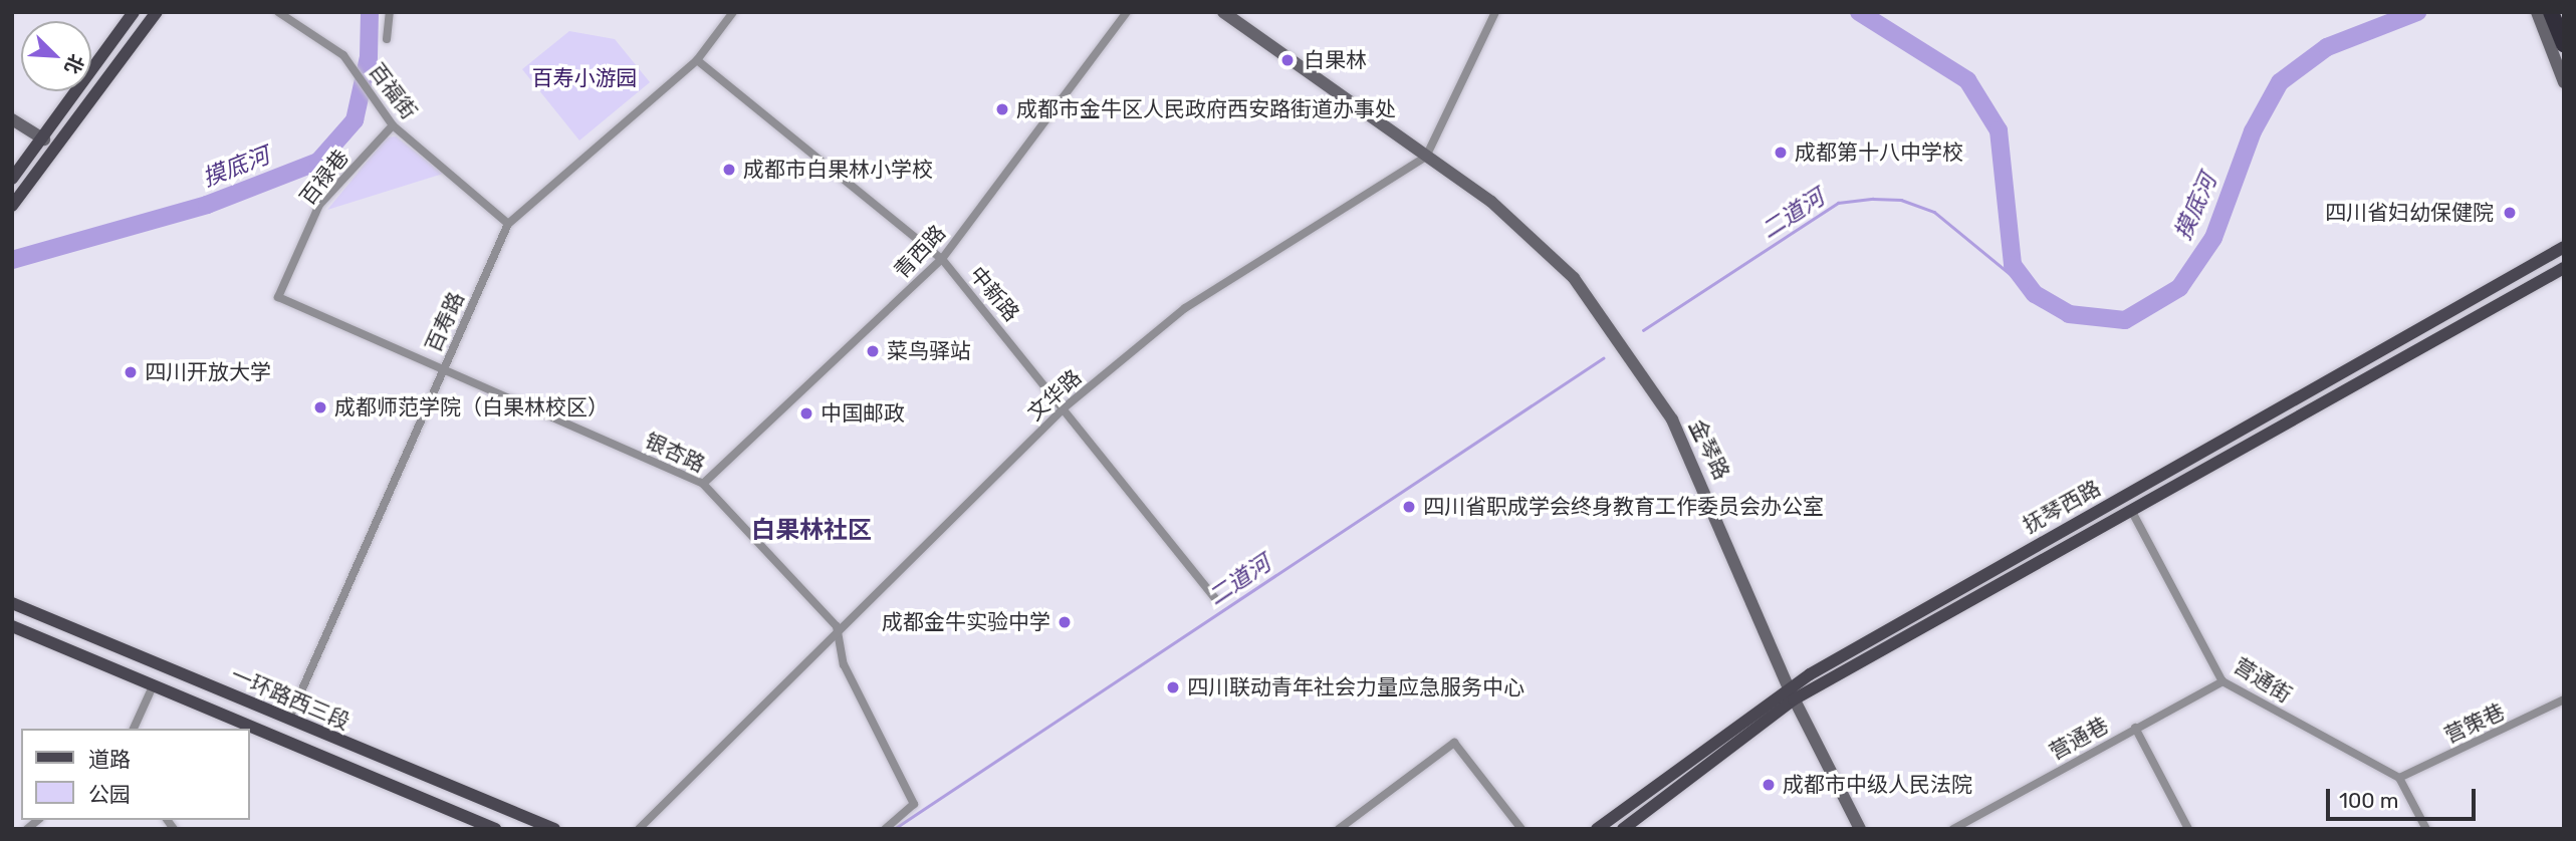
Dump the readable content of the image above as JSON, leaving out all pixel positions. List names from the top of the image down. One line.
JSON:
{"streets":{"main road":["抚琴西路","一环路西三段"],"street":["百福街","百禄巷","青西路","中新路","百寿路","文华路","金琴路","银杏路","营通街","营策巷","营通巷"]},"crossings":[["百福街","百禄巷"],["百福街","百寿路"],["百禄巷","银杏路"],["青西路","中新路"],["青西路","银杏路"],["中新路","百寿路"],["中新路","文华路"],["百寿路","银杏路"],["百寿路","一环路西三段"],["文华路","金琴路"],["文华路","银杏路"],["金琴路","抚琴西路"],["抚琴西路","营通街"],["营通街","营策巷"],["营通街","营通巷"]],"districts":["白果林社区"],"water":["摸底河","二道河"],"parks":["百寿小游园"],"places":["白果林","成都市金牛区人民政府西安路街道办事处","成都第十八中学校","成都市白果林小学校","四川省妇幼保健院","菜鸟驿站","四川开放大学","成都师范学院（白果林校区）","中国邮政","四川省职成学会终身教育工作委员会办公室","成都金牛实验中学","四川联动青年社会力量应急服务中心","成都市中级人民法院"],"legend":["道路","公园"],"scale_bar":"100 m","north":"bottom right"}
